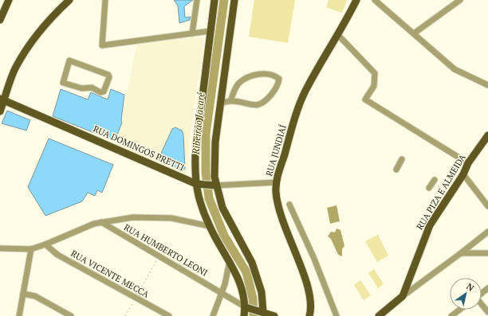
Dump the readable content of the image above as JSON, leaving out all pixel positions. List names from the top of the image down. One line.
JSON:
{"streets":{"main road":["RUA DOMINGOS PRETTI","RUA JUNDIAÍ","RUA PIZA E ALMEIDA"],"street":["RUA HUMBERTO LEONI","RUA VICENTE MECCA"]},"crossings":[["RUA DOMINGOS PRETTI","RUA JUNDIAÍ"]],"water":["Ribeirão Jacaré"],"north":"top right"}
